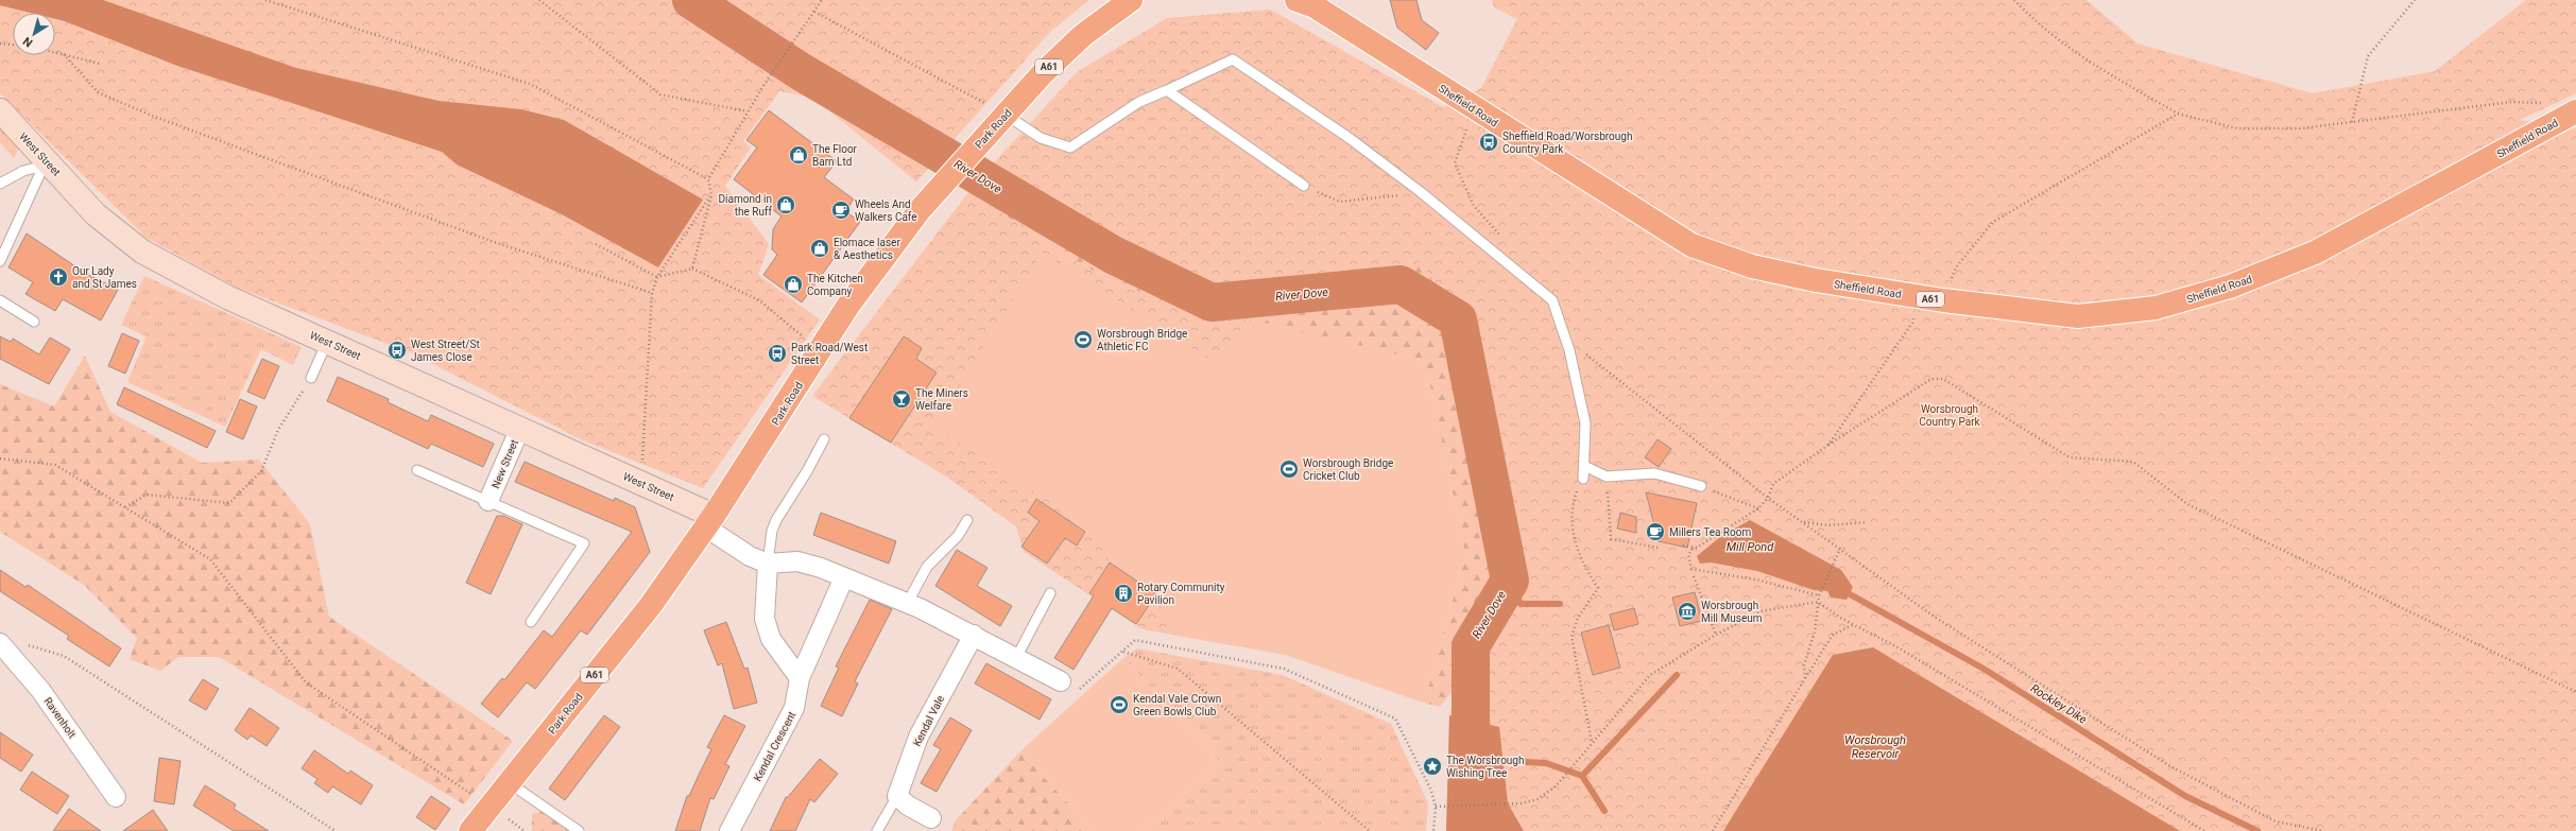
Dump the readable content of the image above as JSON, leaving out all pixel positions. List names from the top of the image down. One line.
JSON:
{"streets":{"highway":["A61","Sheffield Road","Park Road"],"main road":["West Street"],"street":["New Street","Ravenholt","Kendal Vale","Kendal Crescent"]},"crossings":[["Park Road","West Street"],["West Street","New Street"]],"water":["River Dove","Mill Pond","Rockley Dike","Worsbrough Reservoir"],"parks":["Worsbrough Country Park"],"places":{"bus stop":["Sheffield Road/Worsbrough Country Park","West Street/St James Close","Park Road/West Street"],"shop":["The Floor Barn Ltd","Diamond in the Ruff","Elomace laser & Aesthetics","The Kitchen Company"],"cafe":["Wheels And Walkers Cafe","Millers Tea Room"],"church":["Our Lady and St James"],"sports":["Worsbrough Bridge Athletic FC","Worsbrough Bridge Cricket Club","Kendal Vale Crown Green Bowls Club"],"bar":["The Miners Welfare"],"building":["Rotary Community Pavilion"],"museum":["Worsbrough Mill Museum"],"place":["The Worsbrough Wishing Tree"]},"north":"bottom left"}
